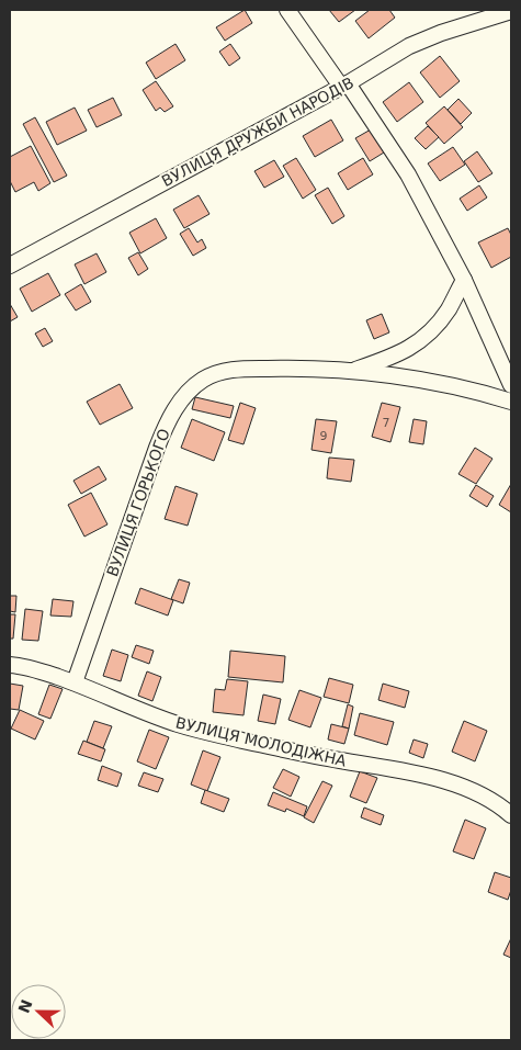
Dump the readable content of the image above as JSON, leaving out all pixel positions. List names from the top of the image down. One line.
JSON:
{"streets":{"street":["ВУЛИЦЯ ДРУЖБИ НАРОДІВ","ВУЛИЦЯ ГОРЬКОГО","ВУЛИЦЯ МОЛОДІЖНА"]},"crossings":[["ВУЛИЦЯ ГОРЬКОГО","ВУЛИЦЯ МОЛОДІЖНА"]],"house_numbers":["7","9"],"north":"left"}
